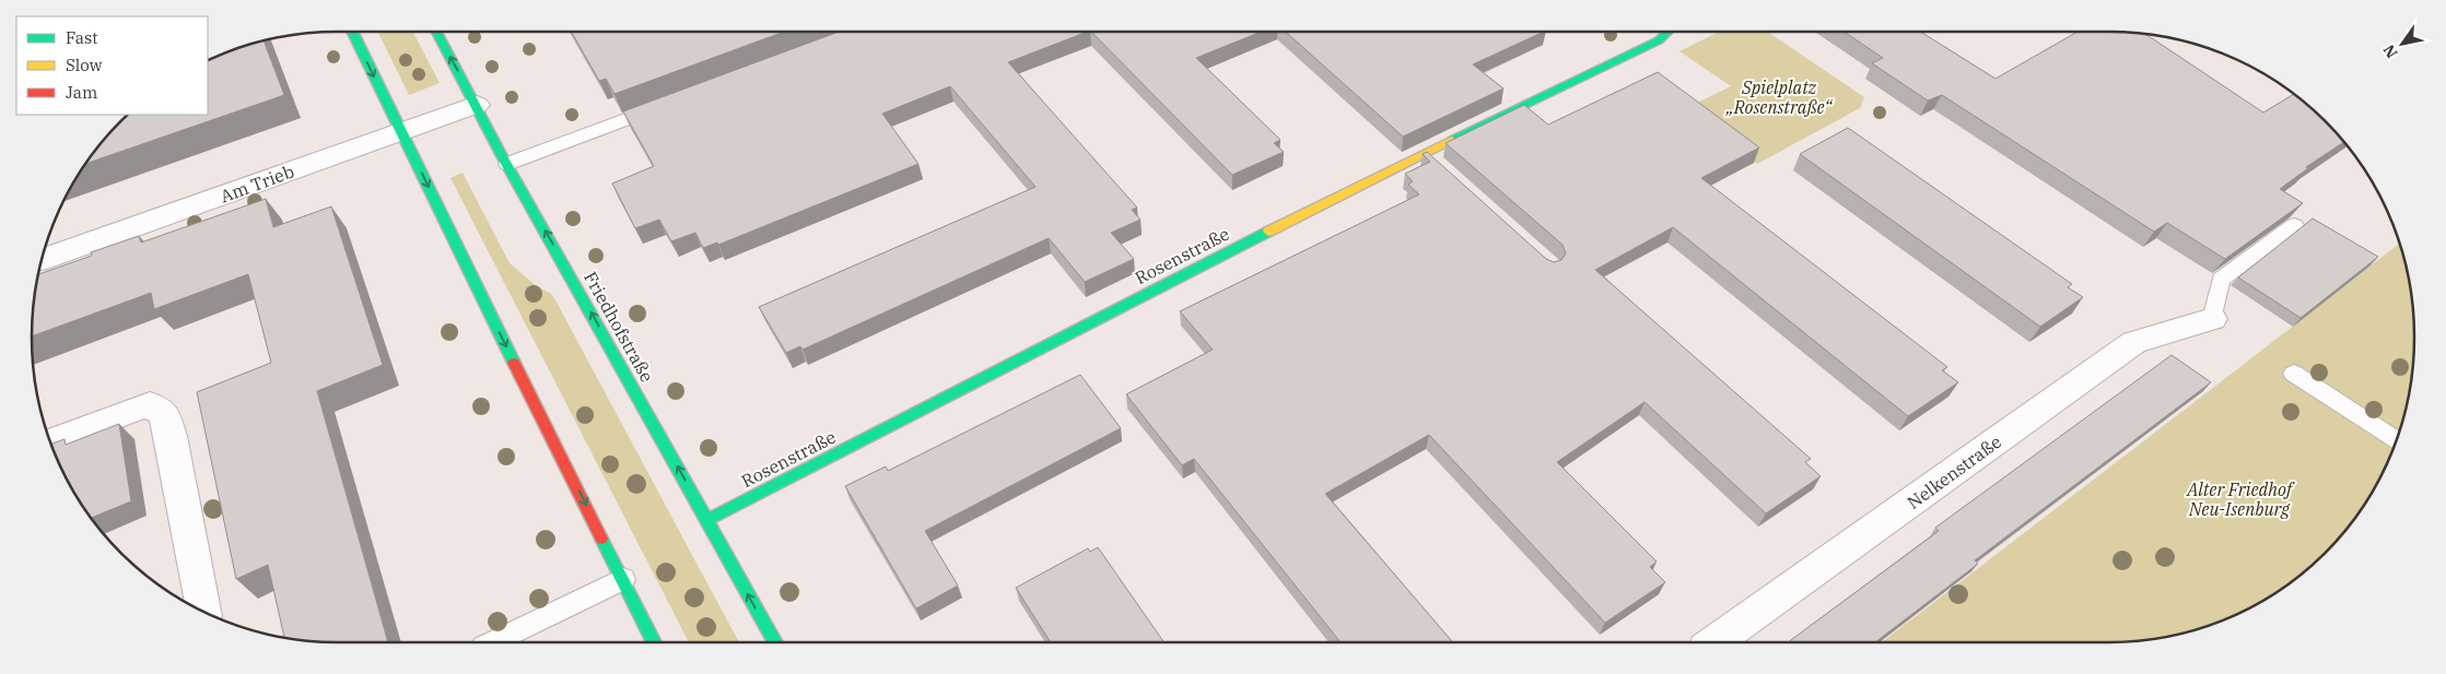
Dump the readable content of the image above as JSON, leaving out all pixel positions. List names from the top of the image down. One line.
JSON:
{"streets":{"main road":["Rosenstraße","Friedhofstraße"],"street":["Am Trieb","Nelkenstraße"]},"crossings":[["Am Trieb","Friedhofstraße"],["Rosenstraße","Friedhofstraße"]],"parks":["Spielplatz „Rosenstraße“","Alter Friedhof Neu-Isenburg"],"legend":["Fast","Slow","Jam"],"north":"bottom left"}
